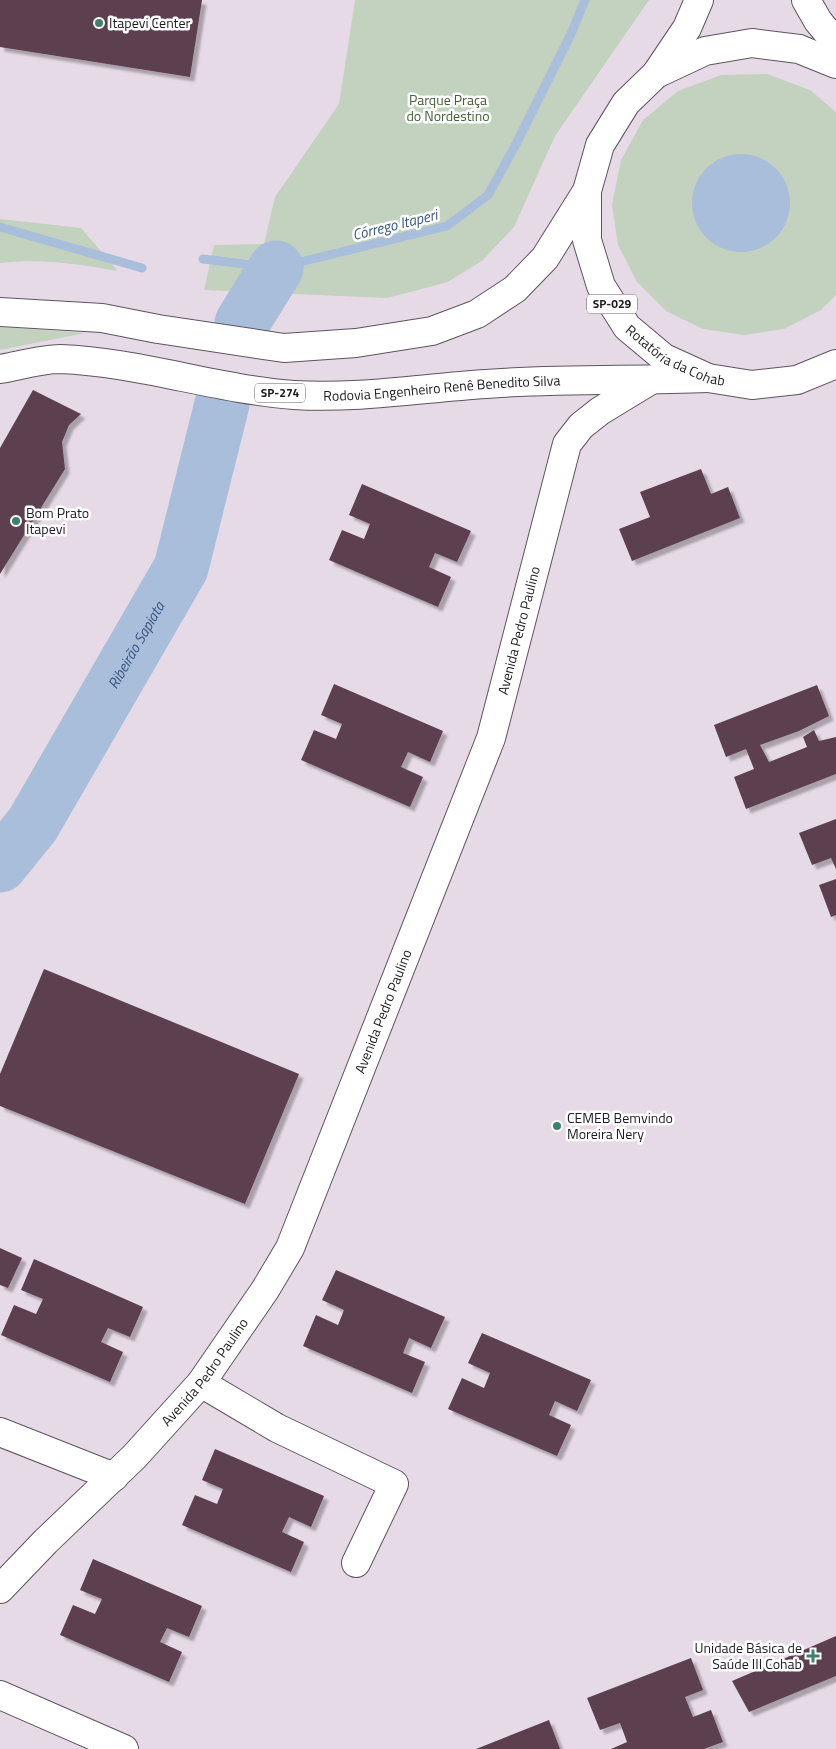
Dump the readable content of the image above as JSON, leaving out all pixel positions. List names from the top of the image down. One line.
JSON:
{"streets":{"main road":["SP-029","Rotatória da Cohab","Rodovia Engenheiro Renê Benedito Silva","SP-274","Avenida Pedro Paulino"]},"crossings":[["SP-029","Rotatória da Cohab"],["Rotatória da Cohab","Rodovia Engenheiro Renê Benedito Silva"],["Rodovia Engenheiro Renê Benedito Silva","Avenida Pedro Paulino"]],"water":["Córrego Itaperi","Ribeirão Sapiata"],"parks":["Parque Praça do Nordestino"],"places":{"other":["Itapevi Center","Bom Prato Itapevi","CEMEB Bemvindo Moreira Nery"],"health":["Unidade Básica de Saúde III Cohab"]}}
